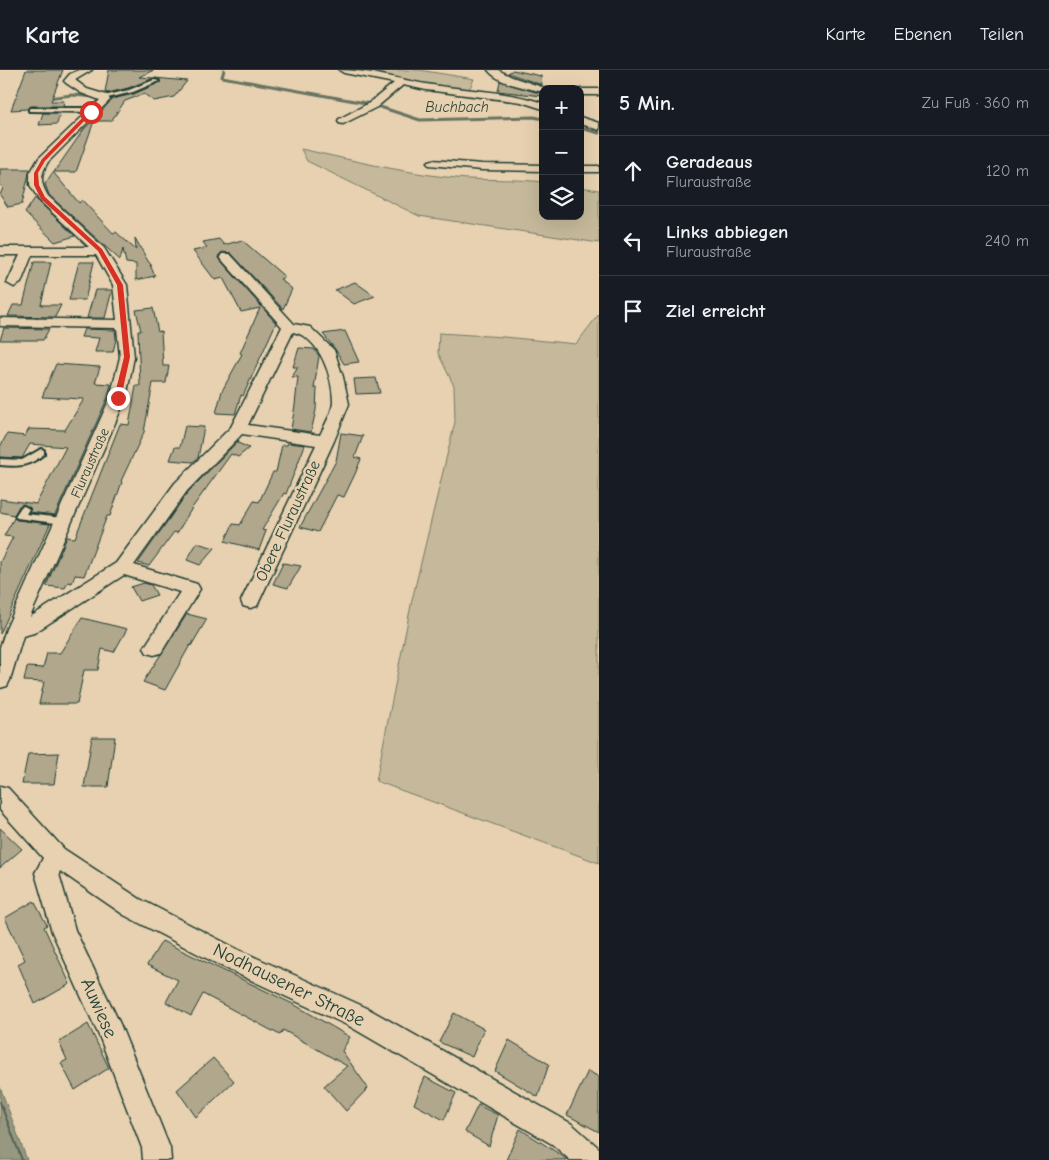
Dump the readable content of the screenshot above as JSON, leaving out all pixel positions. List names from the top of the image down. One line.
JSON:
{"streets":{"street":["Fluraustraße","Obere Fluraustraße","Nodhausener Straße","Auwiese"]},"crossings":[["Nodhausener Straße","Auwiese"]],"water":["Buchbach"],"page":{"header":"Karte","nav":["Karte","Ebenen","Teilen"],"heading":["5 Min.","Zu Fuß · 360 m"],"map_buttons":["+","−"],"list":[["Geradeaus","Fluraustraße","120 m"],["Links abbiegen","Fluraustraße","240 m"],"Ziel erreicht"]}}
